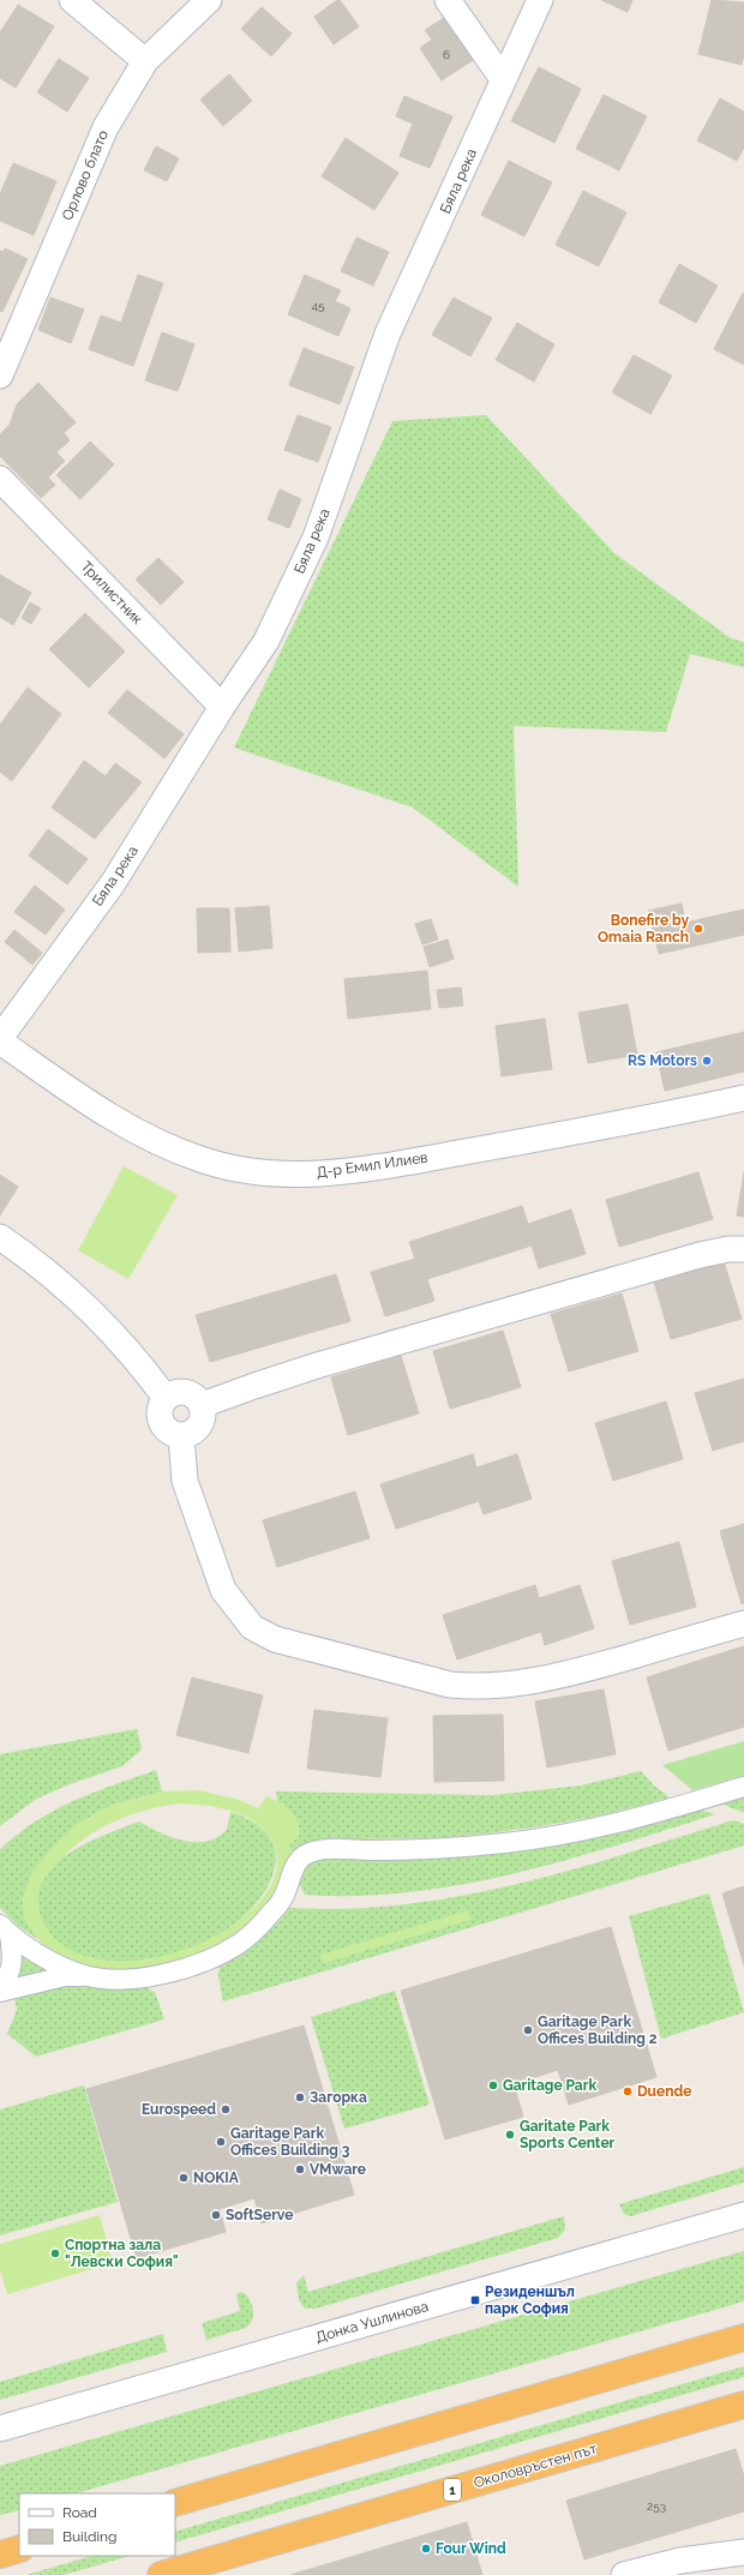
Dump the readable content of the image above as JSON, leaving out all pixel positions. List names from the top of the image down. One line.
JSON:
{"streets":{"highway":["Околовръстен път","1"],"street":["Орлово блато","Бяла река","Трилистник","Д-р Емил Илиев","Донка Ушлинова"]},"crossings":[["Бяла река","Трилистник"]],"places":{"other":["Bonefire by Omaia Ranch","RS Motors","Garitage Park Offices Building 2","Garitage Park","Duende","Загорка","Eurospeed","Garitate Park Sports Center","Garitage Park Offices Building 3","VMware","NOKIA","SoftServe","Спортна зала \"Левски София\"","Four Wind"],"transit":["Резиденшъл парк София"]},"house_numbers":["6","45","253"],"legend":["Road","Building"]}
